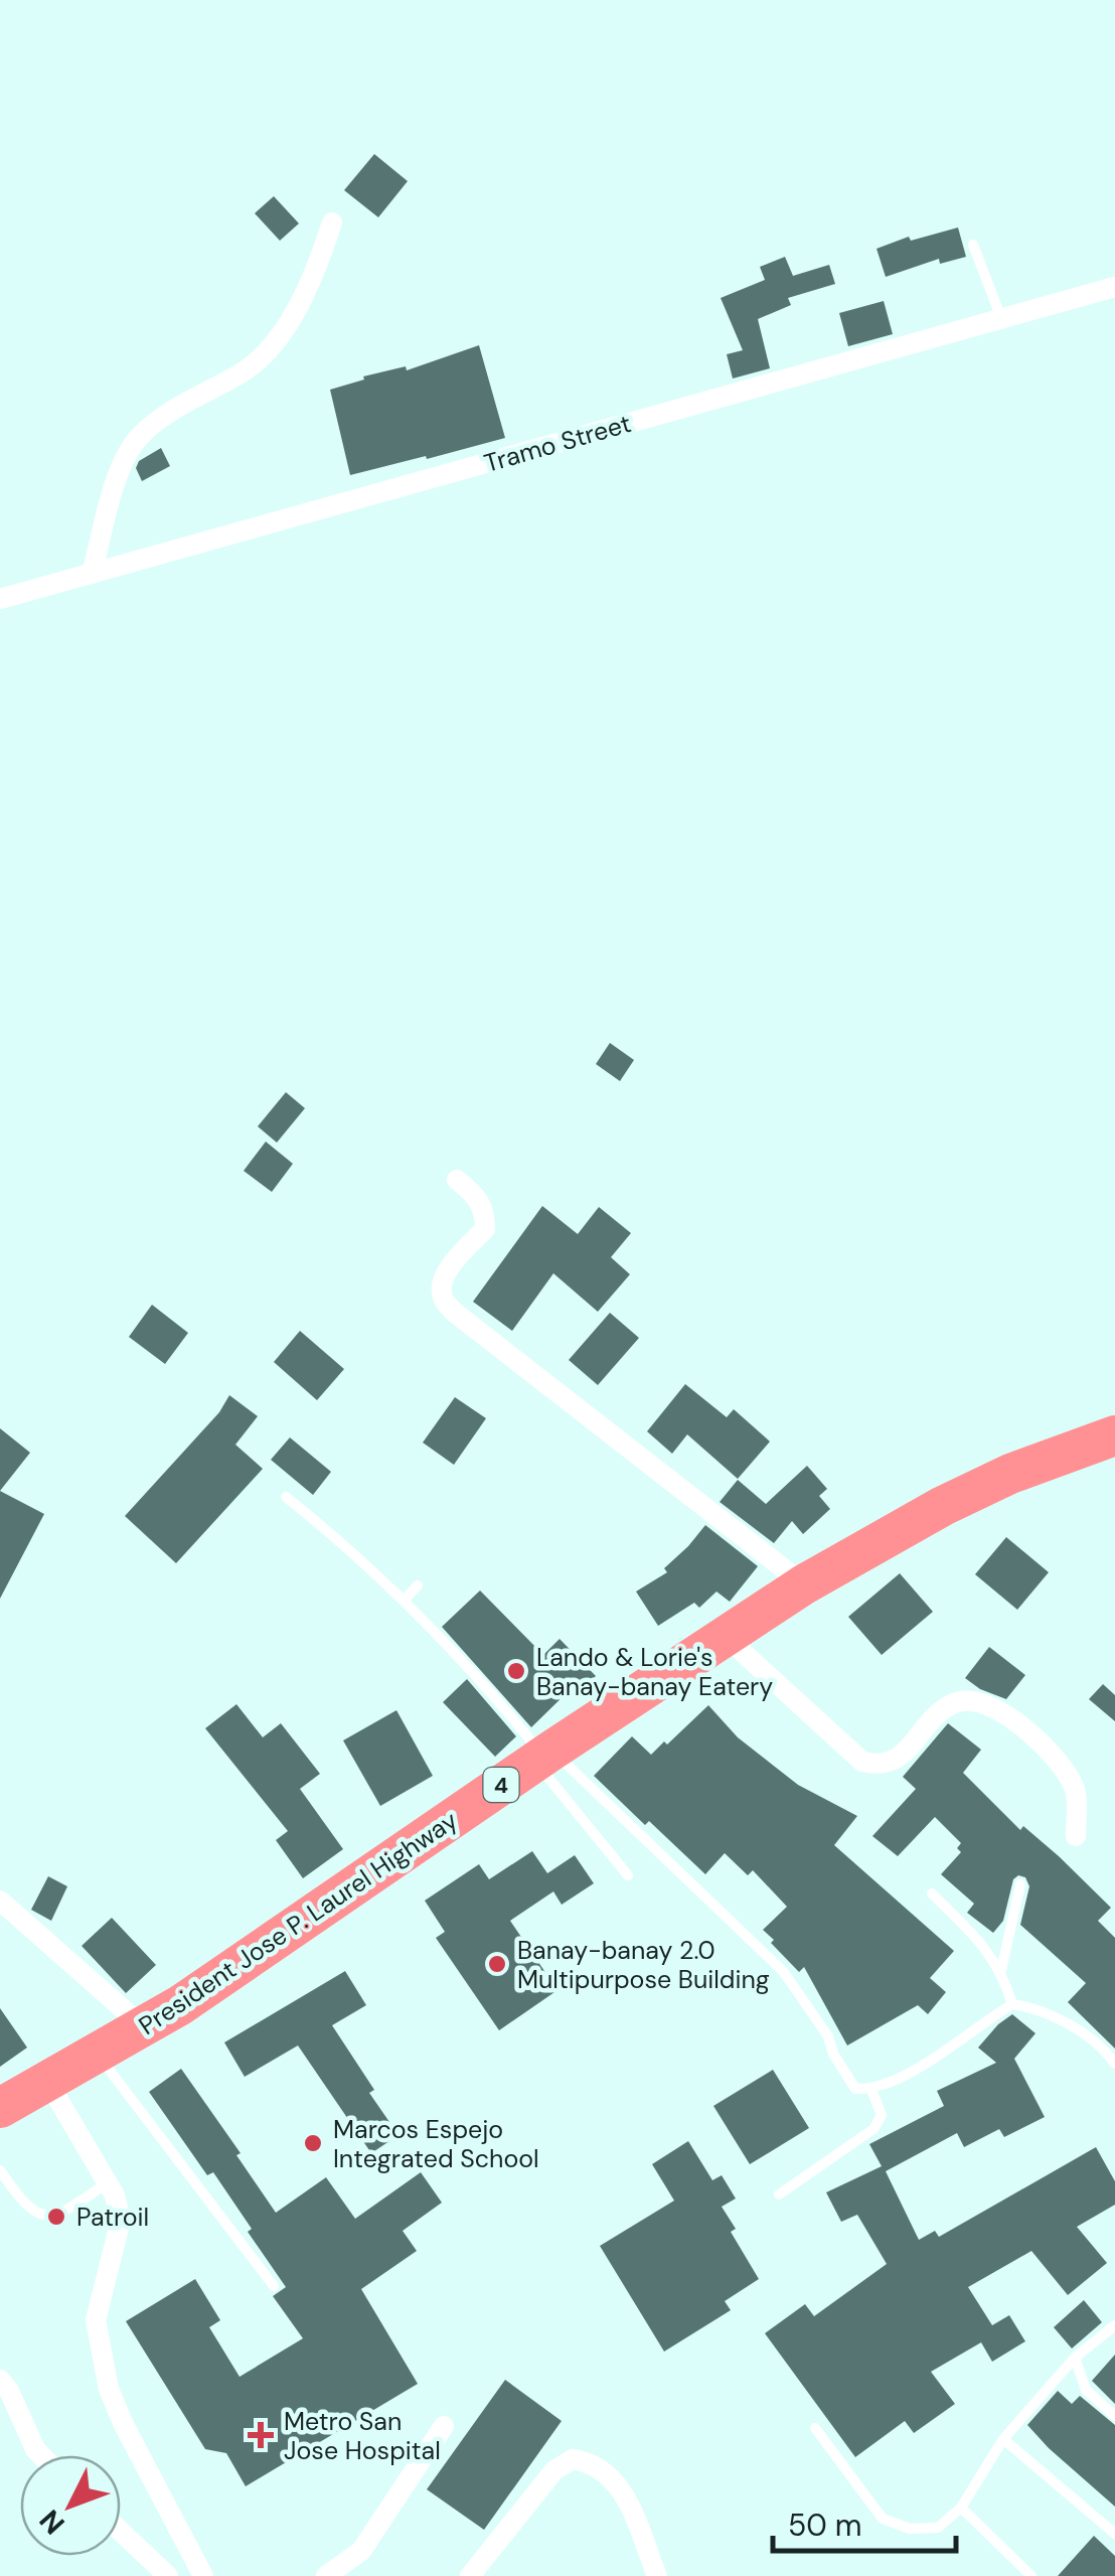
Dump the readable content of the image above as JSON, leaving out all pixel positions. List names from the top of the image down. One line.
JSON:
{"streets":{"highway":["4","President Jose P. Laurel Highway"],"street":["Tramo Street"]},"places":{"other":["Lando & Lorie's Banay-banay Eatery","Banay-banay 2.0 Multipurpose Building","Marcos Espejo Integrated School","Patroil"],"health":["Metro San Jose Hospital"]},"scale_bar":"50 m","north":"bottom left"}
